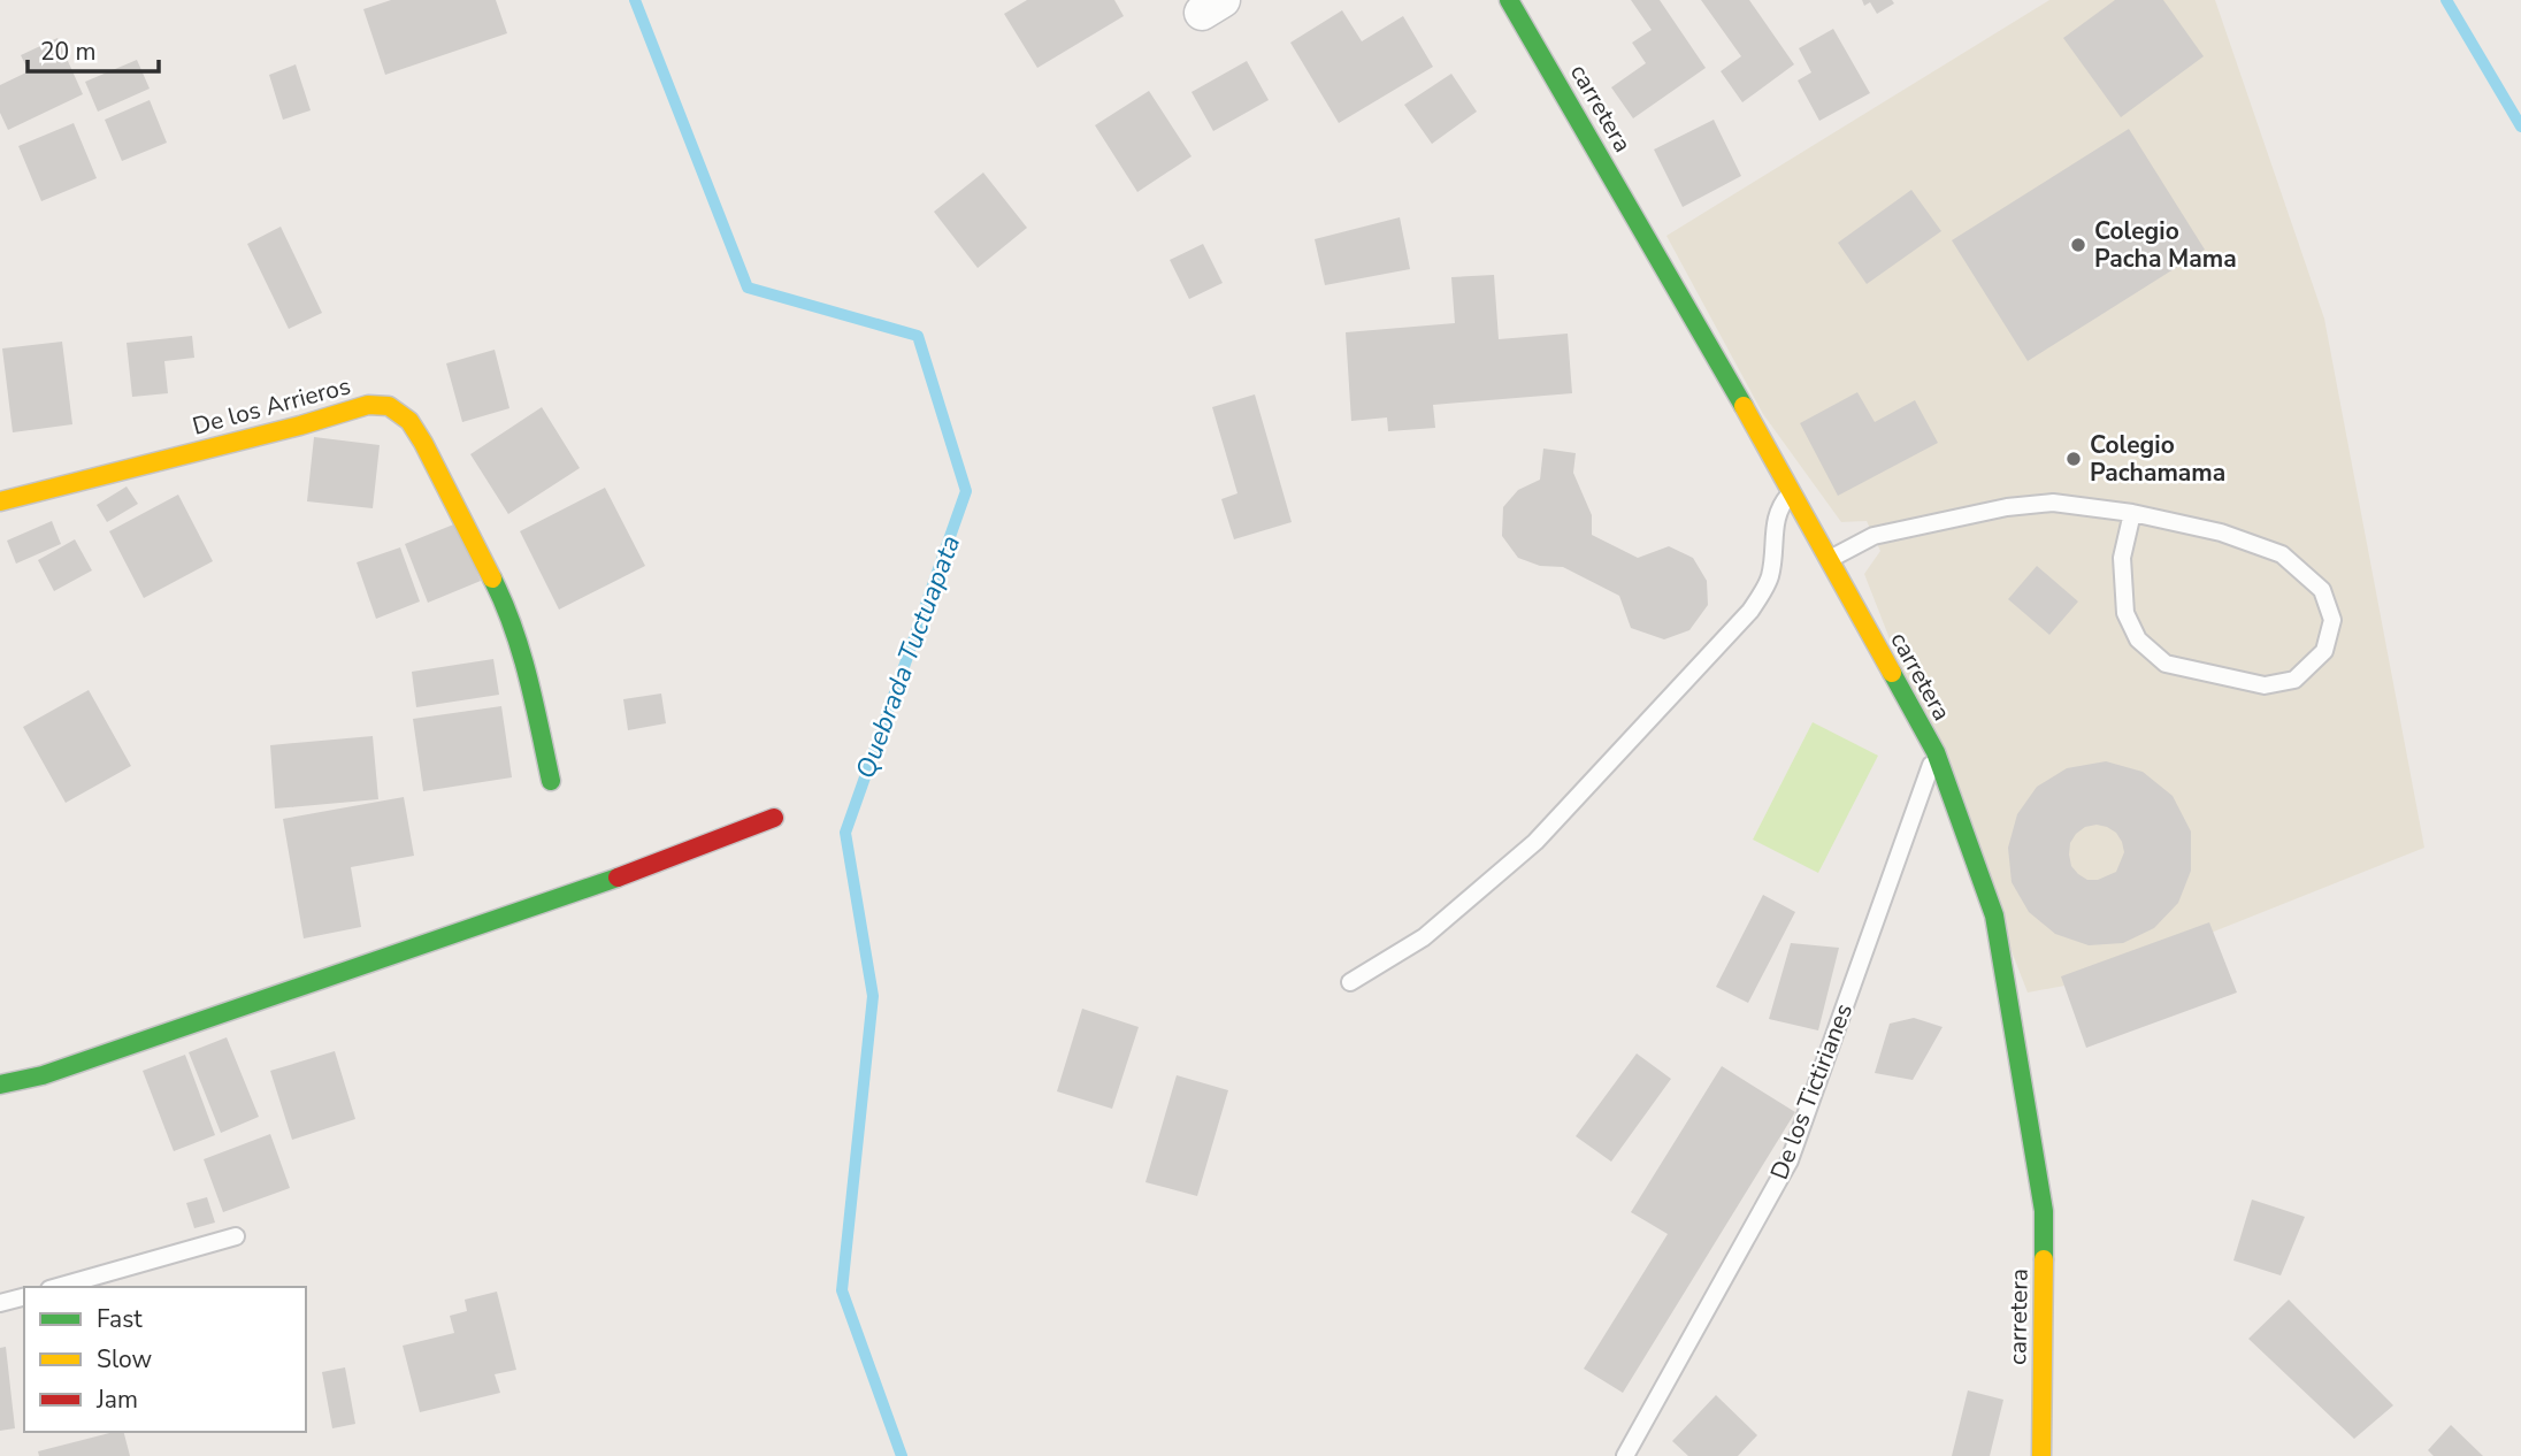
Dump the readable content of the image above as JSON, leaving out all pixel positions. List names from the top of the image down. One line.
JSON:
{"streets":{"street":["carretera","De los Arrieros"],"lane":["De los Tictirianes"]},"crossings":[["carretera","De los Tictirianes"]],"water":["Quebrada Tuctuapata"],"places":["Colegio Pacha Mama","Colegio Pachamama"],"legend":["Fast","Slow","Jam"],"scale_bar":"20 m"}
